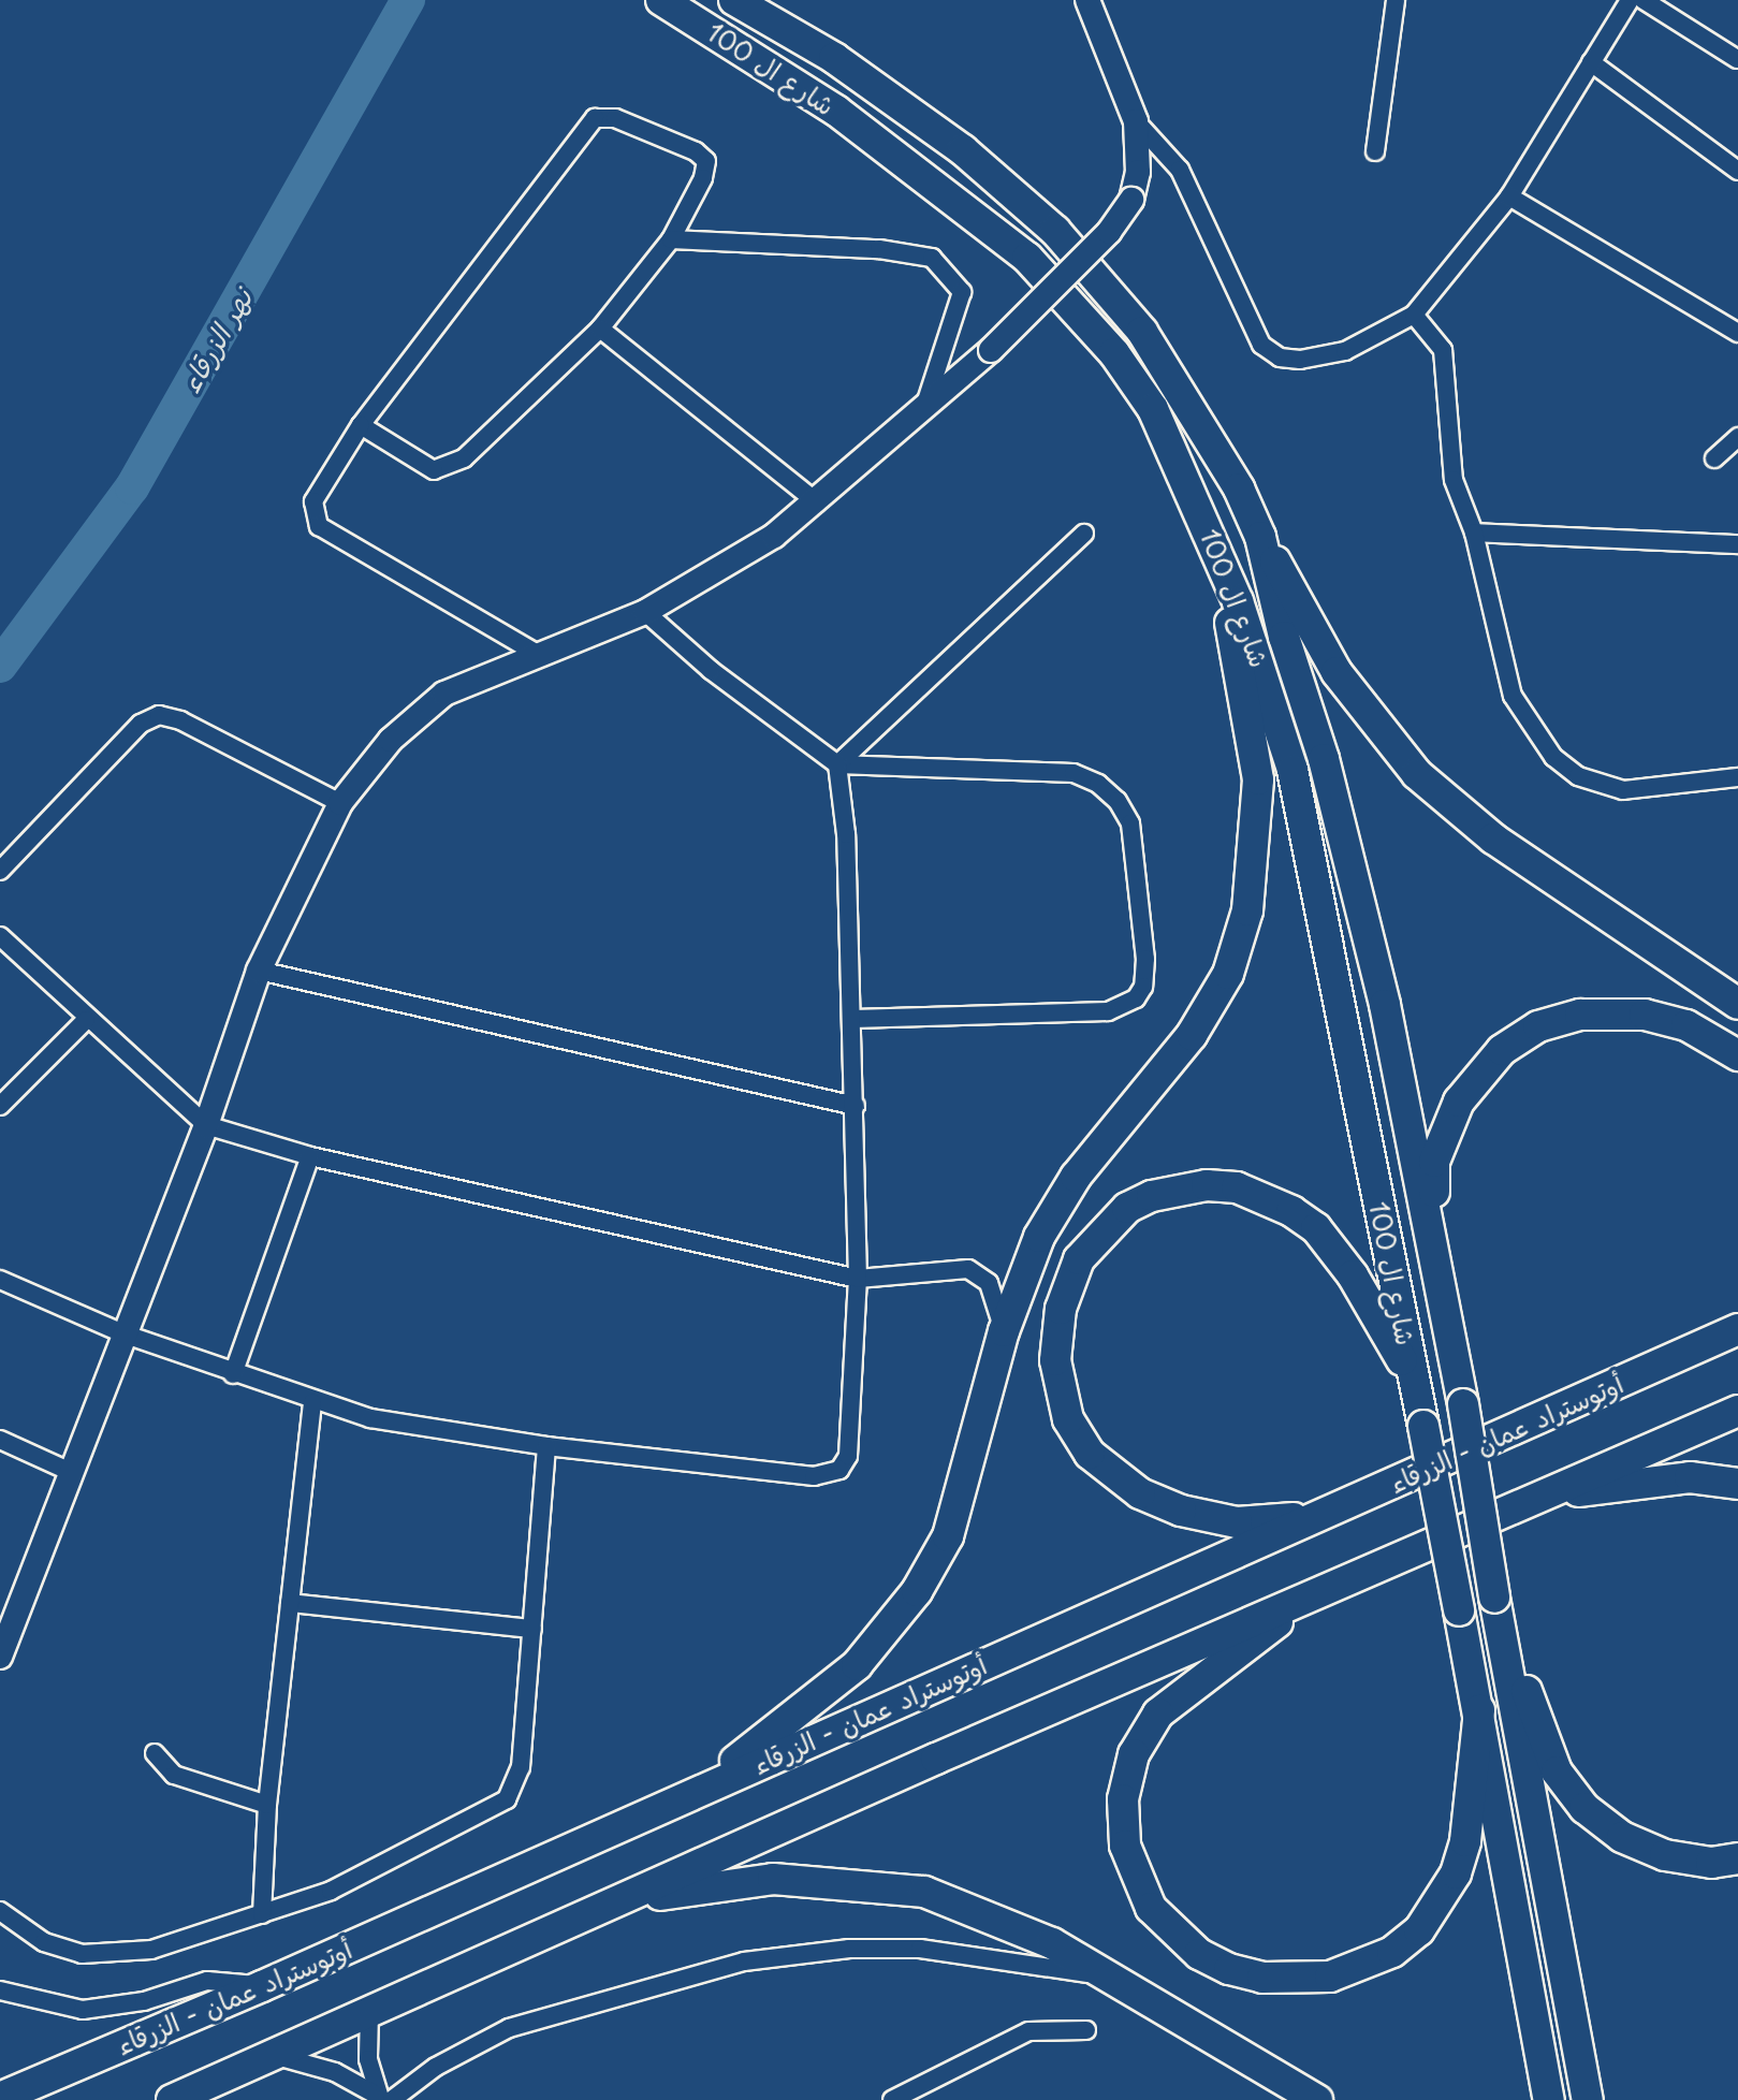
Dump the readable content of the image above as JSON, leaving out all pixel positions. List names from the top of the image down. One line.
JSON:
{"streets":{"highway":["شارع ال 100","أوتوستراد عمان - الزرقاء"]},"water":["نهر الزرقاء"]}
